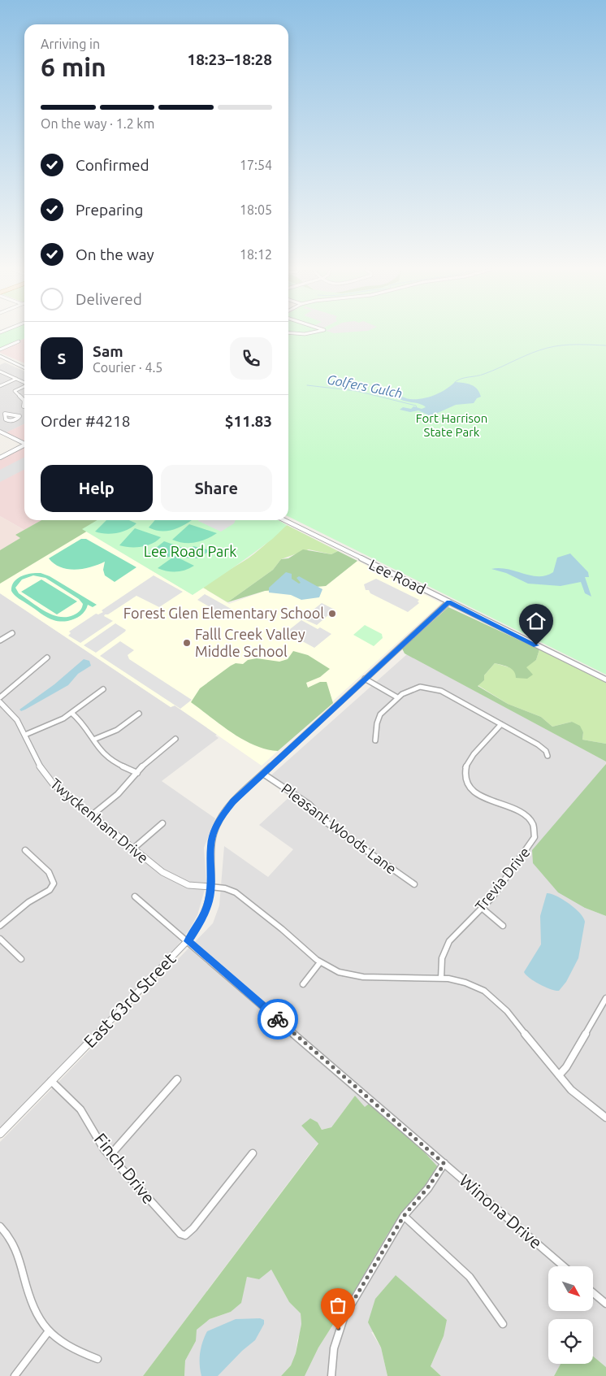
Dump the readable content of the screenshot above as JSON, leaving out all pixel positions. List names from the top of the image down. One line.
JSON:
{"streets":{"street":["Lee Road","Twyckenham Drive","Pleasant Woods Lane","Trevia Drive","East 63rd Street","Finch Drive","Winona Drive"]},"crossings":[["Lee Road","East 63rd Street"],["Twyckenham Drive","East 63rd Street"],["Pleasant Woods Lane","East 63rd Street"],["East 63rd Street","Finch Drive"],["East 63rd Street","Winona Drive"]],"water":["Golfers Gulch"],"parks":["Fort Harrison State Park","Lee Road Park"],"places":["Forest Glen Elementary School","Falll Creek Valley Middle School"],"north":"bottom right","page":{"heading":["6 min","Arriving in","18:23–18:28"],"panel":["Sam","Courier · 4.5","Order #4218","$11.83"],"bar":"On the way · 1.2 km","list":[["Confirmed","17:54"],["Preparing","18:05"],["On the way","18:12"],"Delivered"],"round":"S","buttons":["Help","Share"]}}
